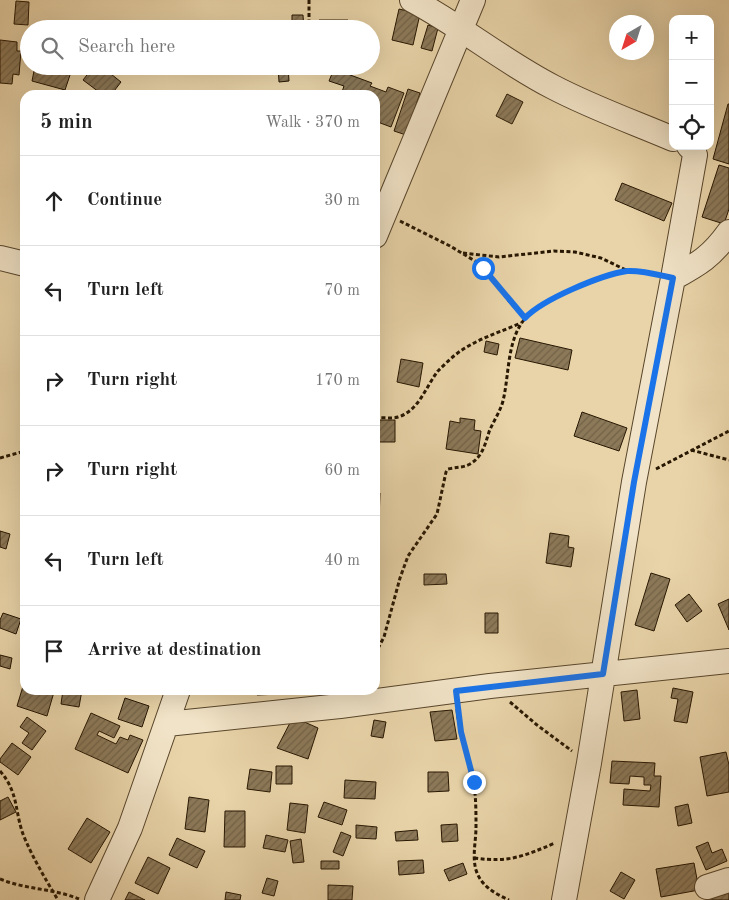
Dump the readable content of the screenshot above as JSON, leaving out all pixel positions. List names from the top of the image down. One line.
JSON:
{"north":"bottom left","page":{"map_buttons":["+","−"],"search":"Search here","heading":["5 min","Walk · 370 m"],"list":[["Continue","30 m"],["Turn left","70 m"],["Turn right","170 m"],["Turn right","60 m"],["Turn left","40 m"],"Arrive at destination"]}}
